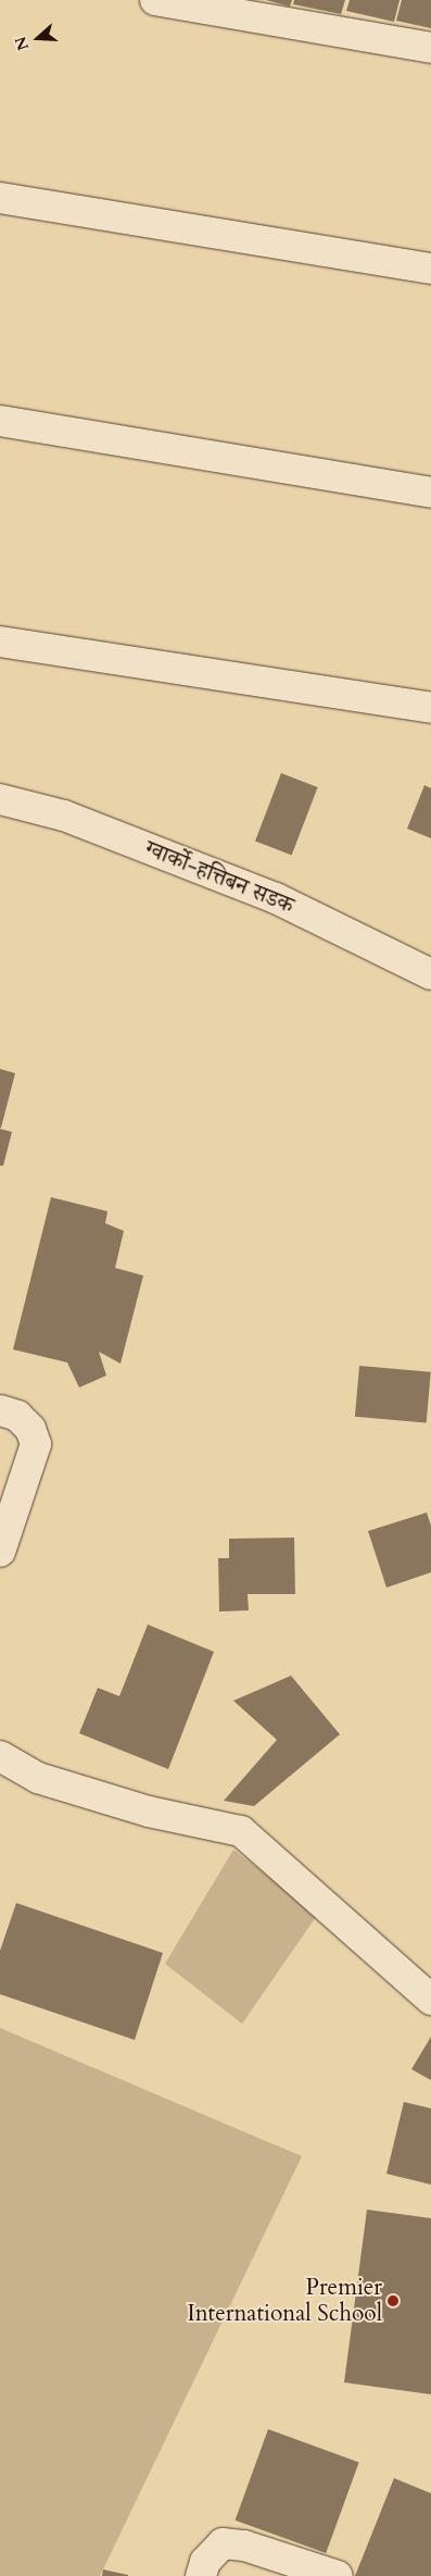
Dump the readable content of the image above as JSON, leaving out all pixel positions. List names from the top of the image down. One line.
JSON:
{"streets":{"street":["ग्वार्को-हत्तिबन सडक"]},"places":["Premier International School"],"north":"left"}
